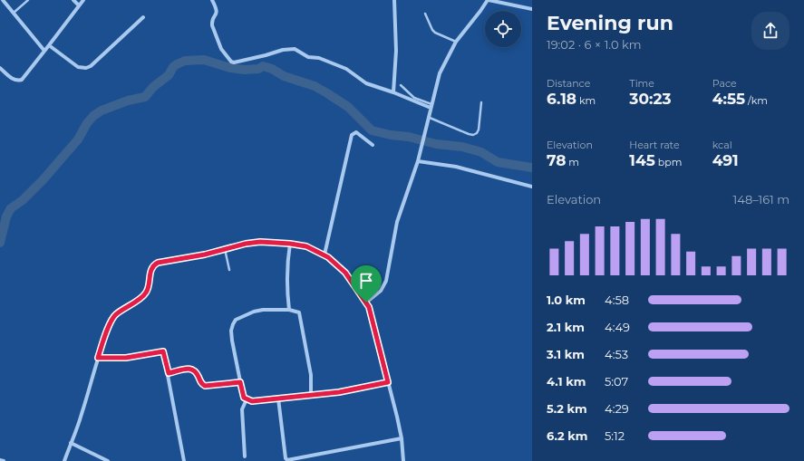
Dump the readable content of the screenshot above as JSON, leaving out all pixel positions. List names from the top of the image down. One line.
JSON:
{"page":{"heading":["Evening run","19:02 · 6 × 1.0 km"],"stats":[["Distance","6.18 km"],["Time","30:23"],["Pace","4:55 /km"],["Elevation","78 m"],["Heart rate","145 bpm"],["kcal","491"]],"chart":["Elevation","148–161 m"],"list":[{"name":"1.0 km","note":"4:58"},{"name":"2.1 km","note":"4:49"},{"name":"3.1 km","note":"4:53"},{"name":"4.1 km","note":"5:07"},{"name":"5.2 km","note":"4:29"},{"name":"6.2 km","note":"5:12"}]}}
